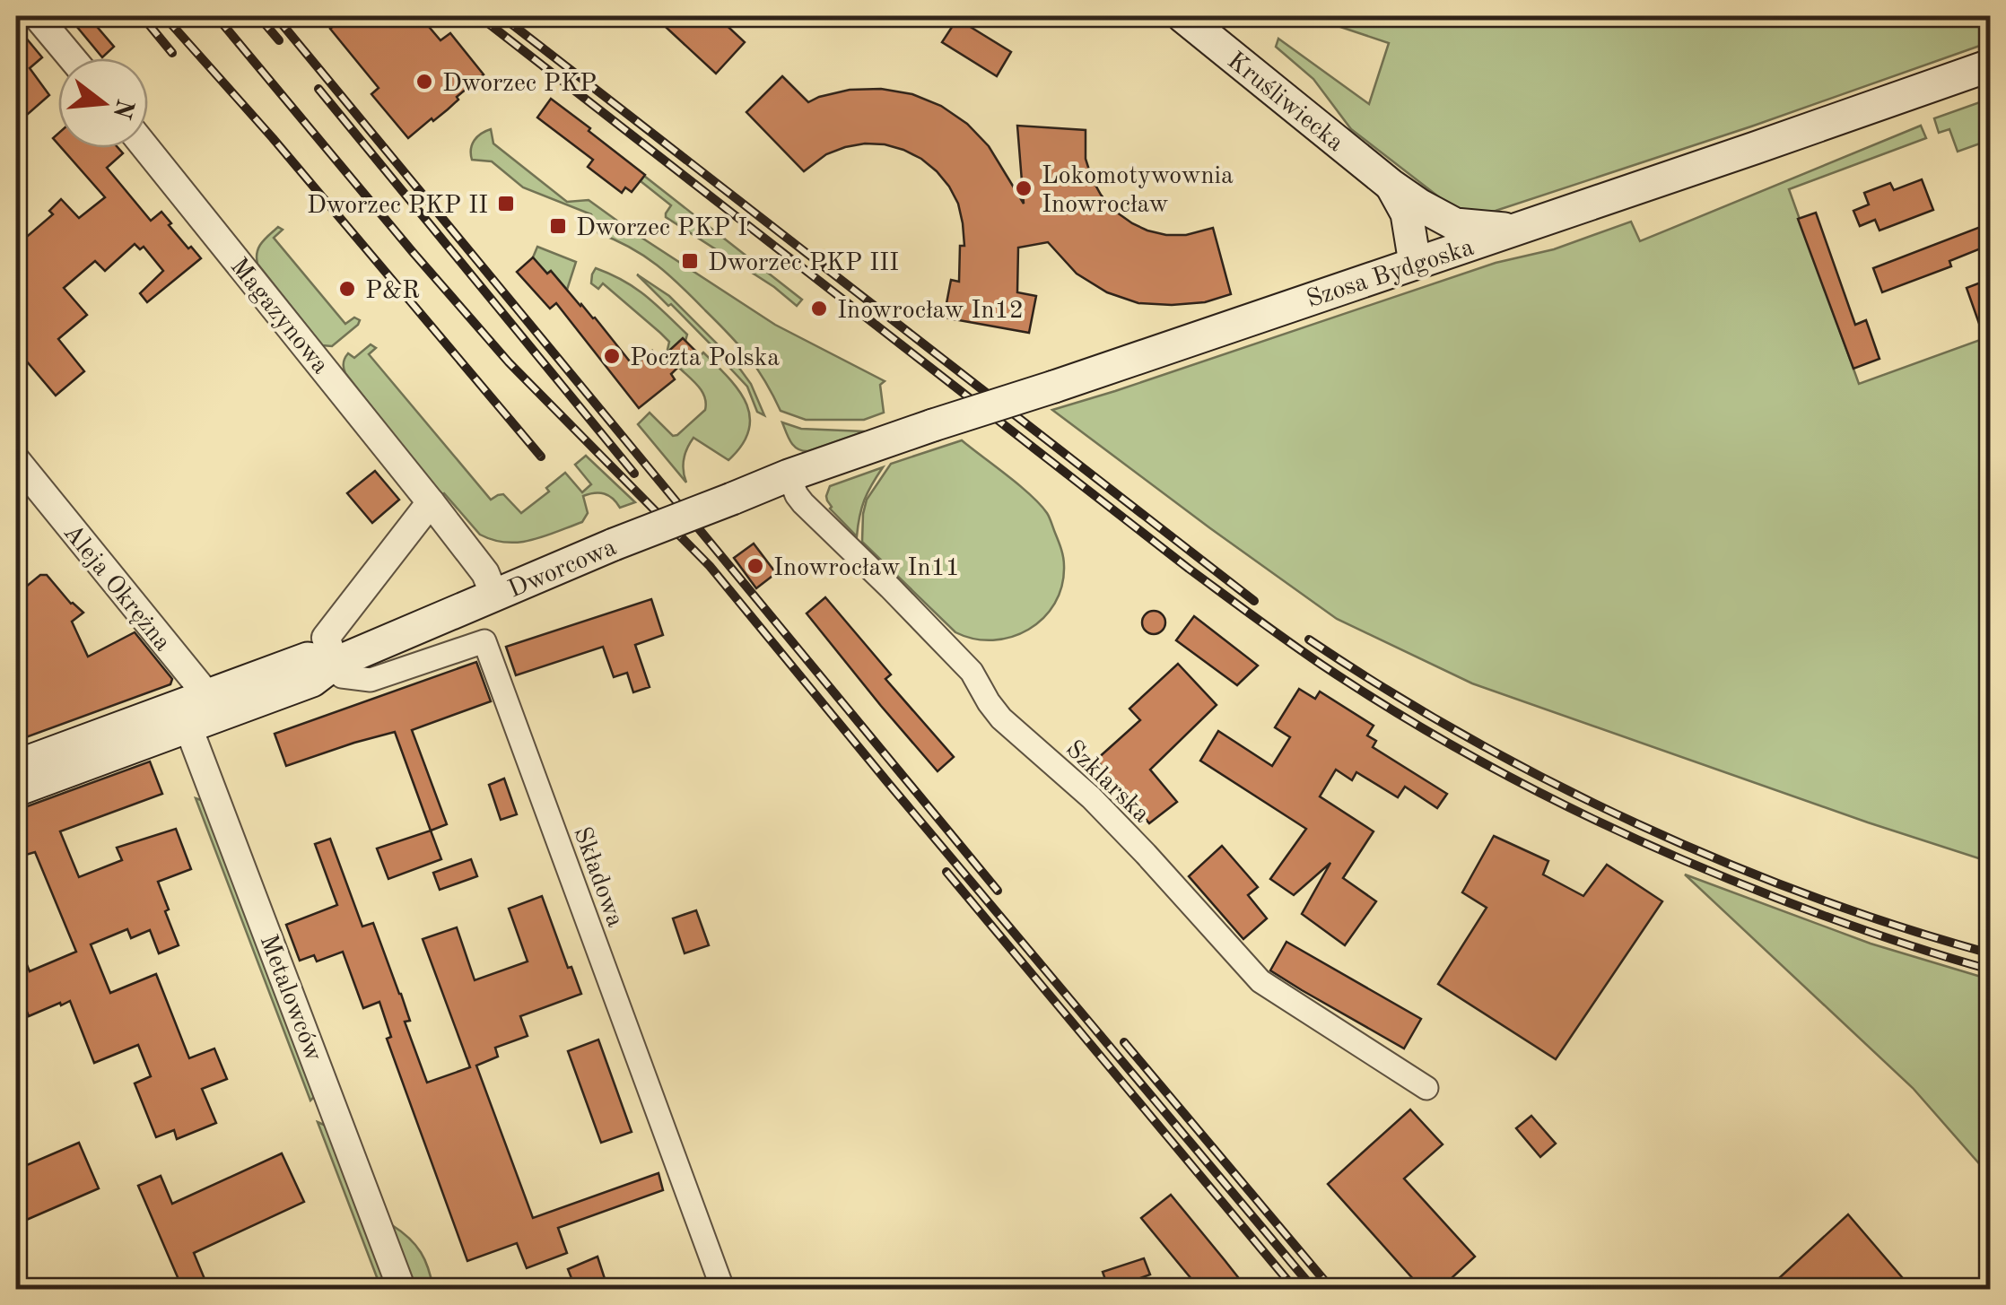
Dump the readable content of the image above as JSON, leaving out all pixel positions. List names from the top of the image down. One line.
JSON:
{"streets":{"main road":["Kruśliwiecka","Szosa Bydgoska","Dworcowa"],"street":["Magazynowa","Aleja Okrężna","Szklarska","Składowa","Metalowców"]},"crossings":[["Kruśliwiecka","Szosa Bydgoska"],["Szosa Bydgoska","Dworcowa"],["Szosa Bydgoska","Szklarska"],["Magazynowa","Dworcowa"],["Dworcowa","Aleja Okrężna"],["Dworcowa","Szklarska"],["Dworcowa","Składowa"],["Dworcowa","Metalowców"],["Aleja Okrężna","Metalowców"]],"places":{"other":["Dworzec PKP","Lokomotywownia Inowrocław","P&R","Inowrocław In12","Poczta Polska","Inowrocław In11"],"transit":["Dworzec PKP II","Dworzec PKP I","Dworzec PKP III"]},"north":"right"}
